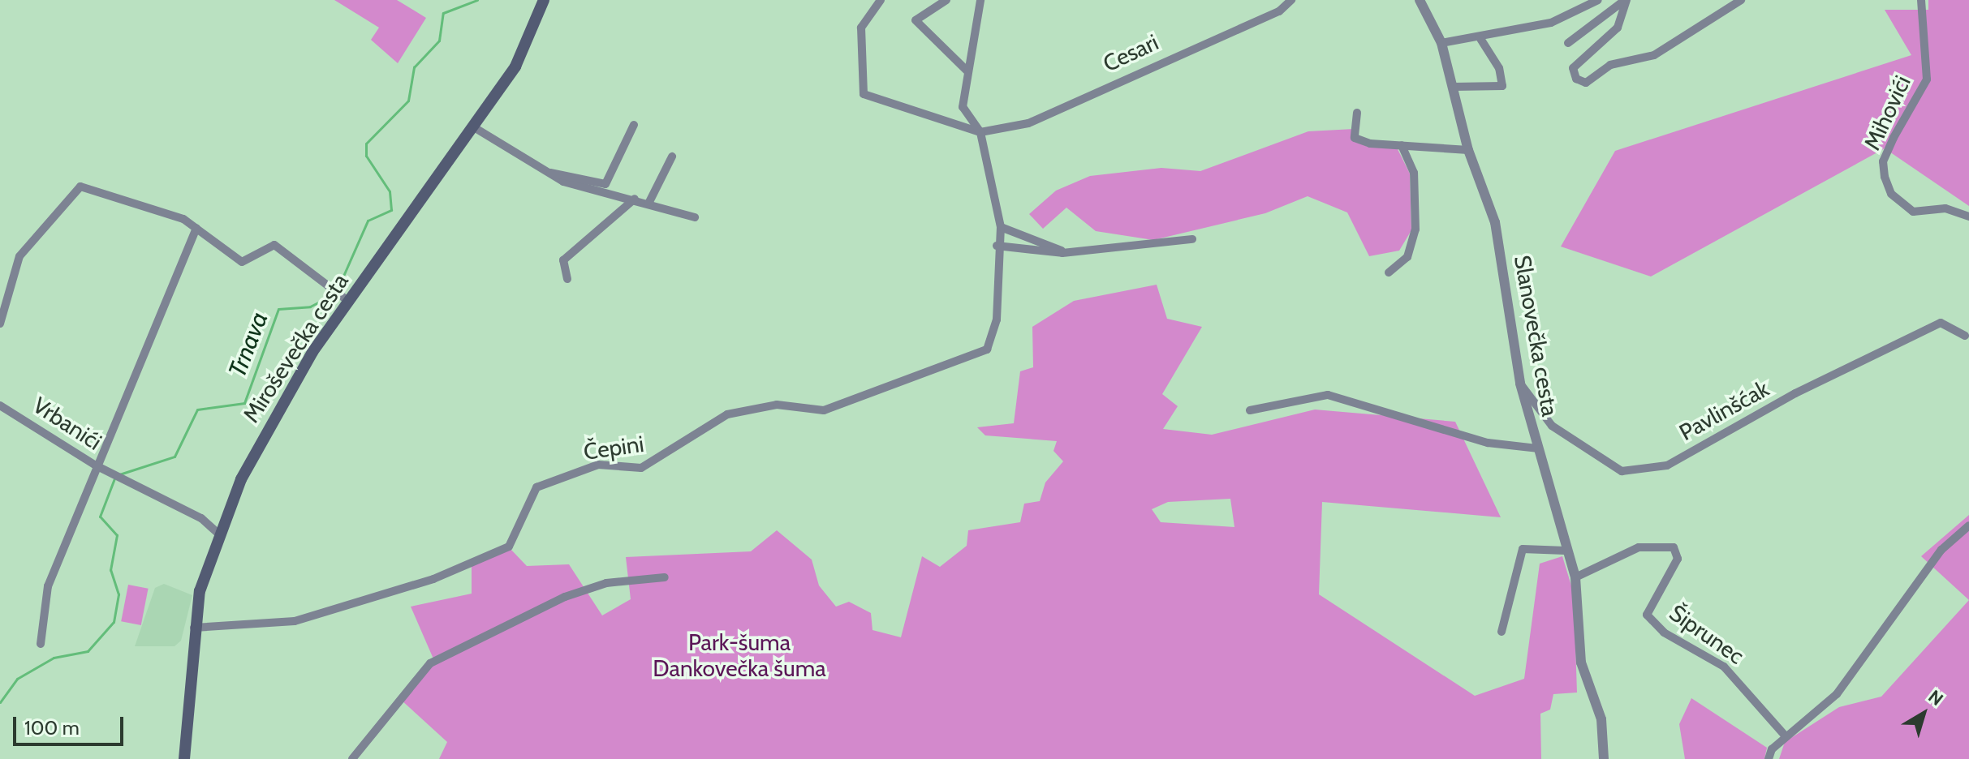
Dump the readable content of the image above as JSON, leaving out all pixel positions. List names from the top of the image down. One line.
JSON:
{"streets":{"main road":["Miroševečka cesta"],"street":["Cesari","Mihovići","Slanovečka cesta","Pavlinšćak","Vrbanići","Čepini","Šiprunec"]},"crossings":[["Slanovečka cesta","Pavlinšćak"],["Slanovečka cesta","Šiprunec"],["Miroševečka cesta","Vrbanići"],["Miroševečka cesta","Čepini"]],"water":["Trnava"],"parks":["Park-šuma Dankovečka šuma"],"scale_bar":"100 m","north":"top right"}
